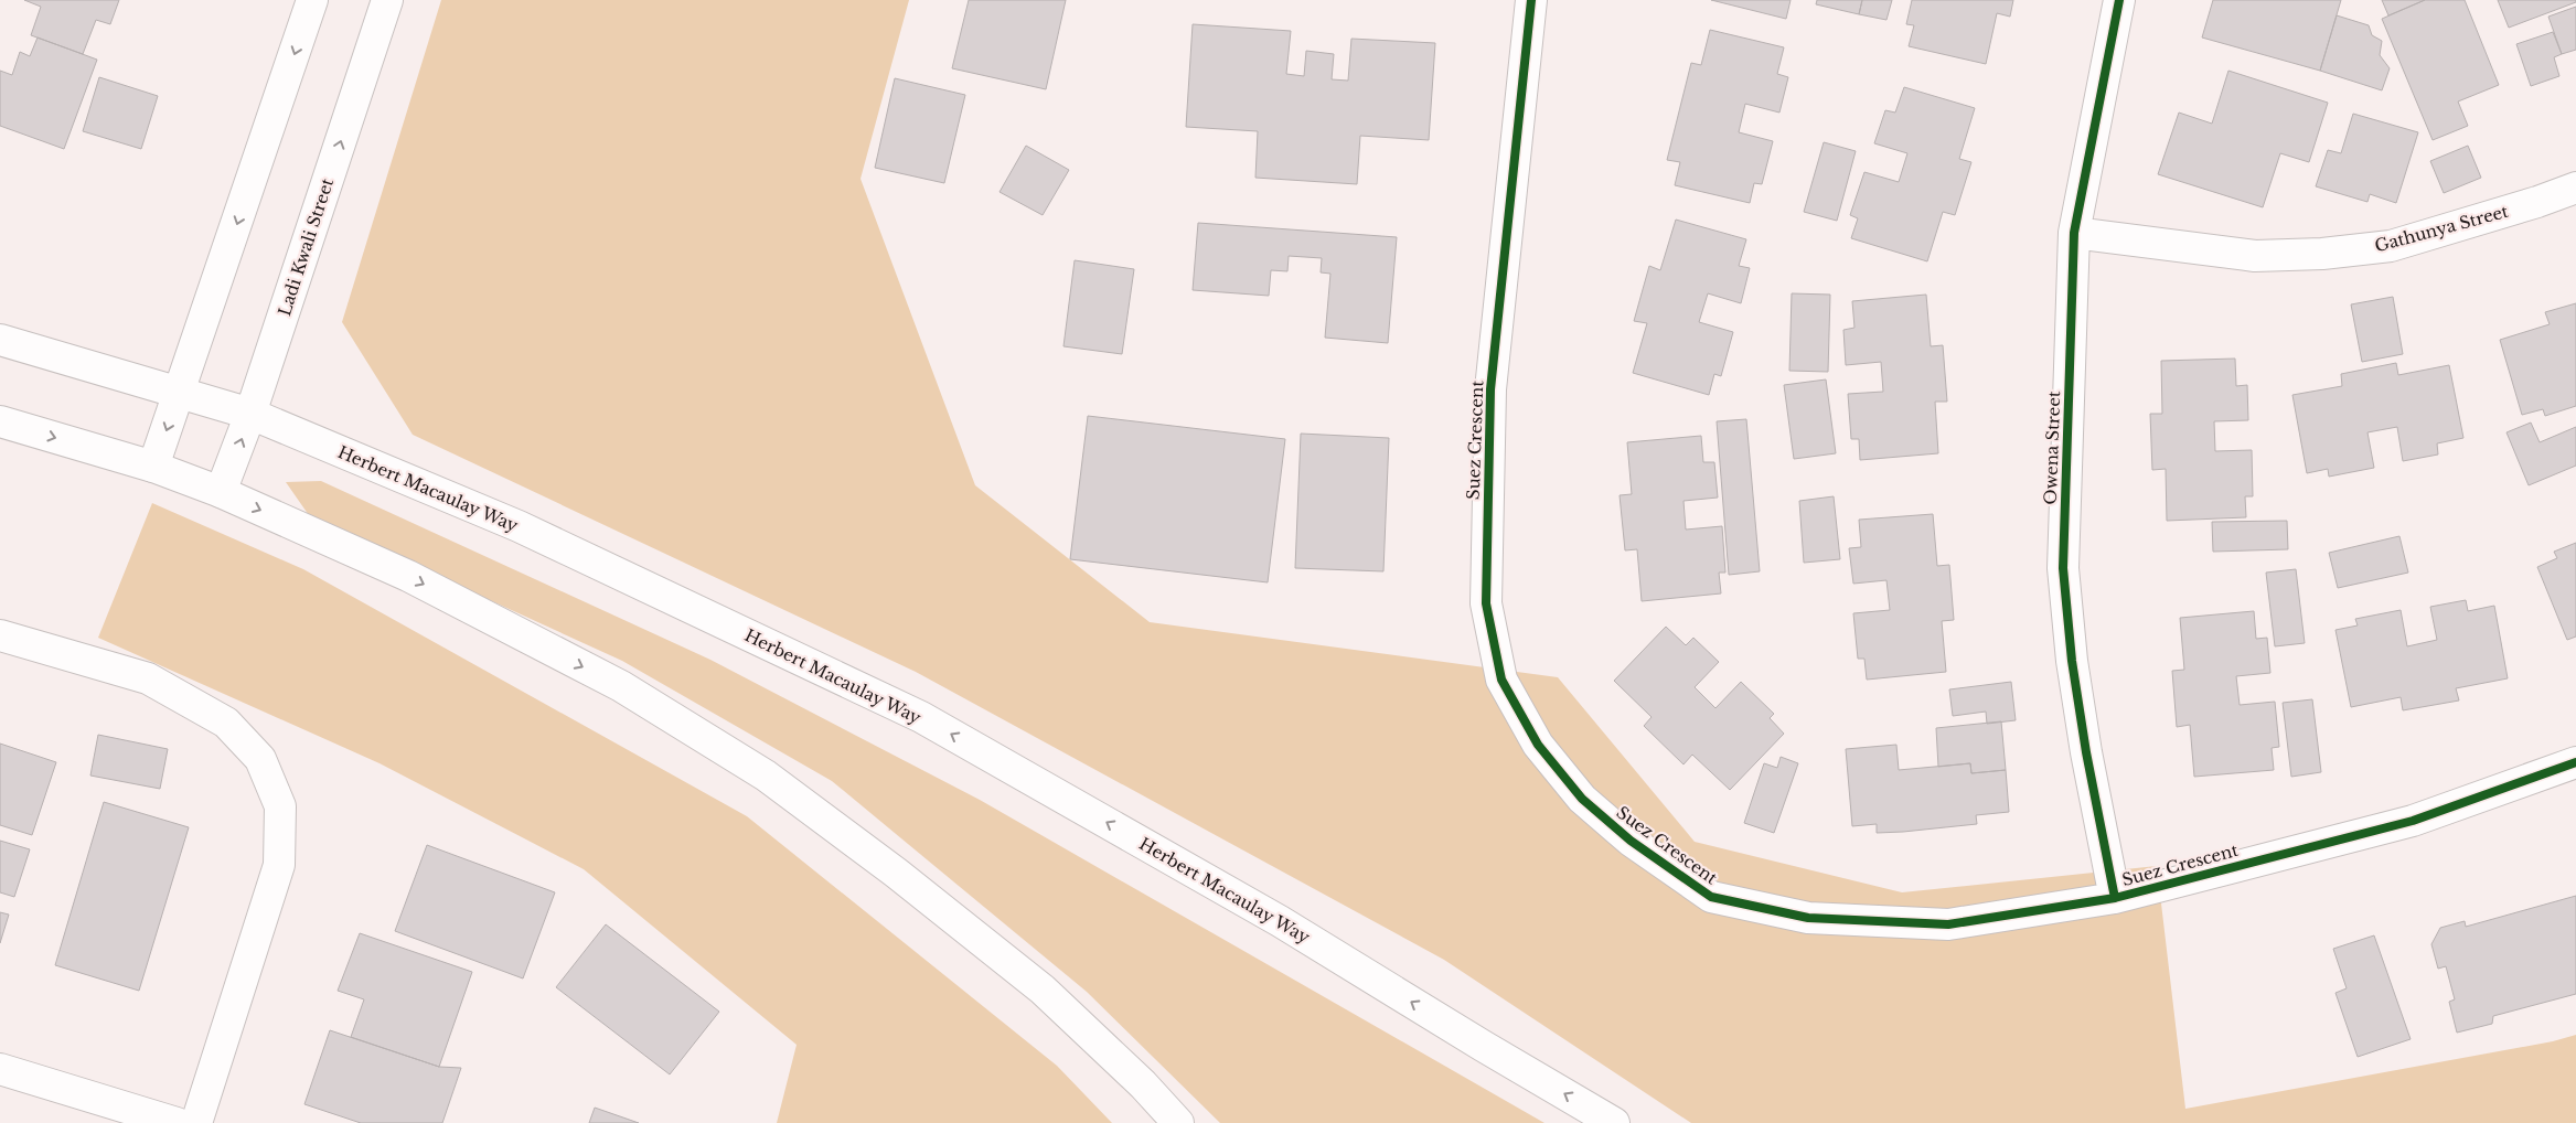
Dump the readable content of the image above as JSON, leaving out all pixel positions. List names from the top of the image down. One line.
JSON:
{"streets":{"street":["Gathunya Street","Ladi Kwali Street","Suez Crescent","Owena Street","Herbert Macaulay Way"]},"crossings":[["Gathunya Street","Owena Street"],["Ladi Kwali Street","Herbert Macaulay Way"],["Suez Crescent","Owena Street"]]}
